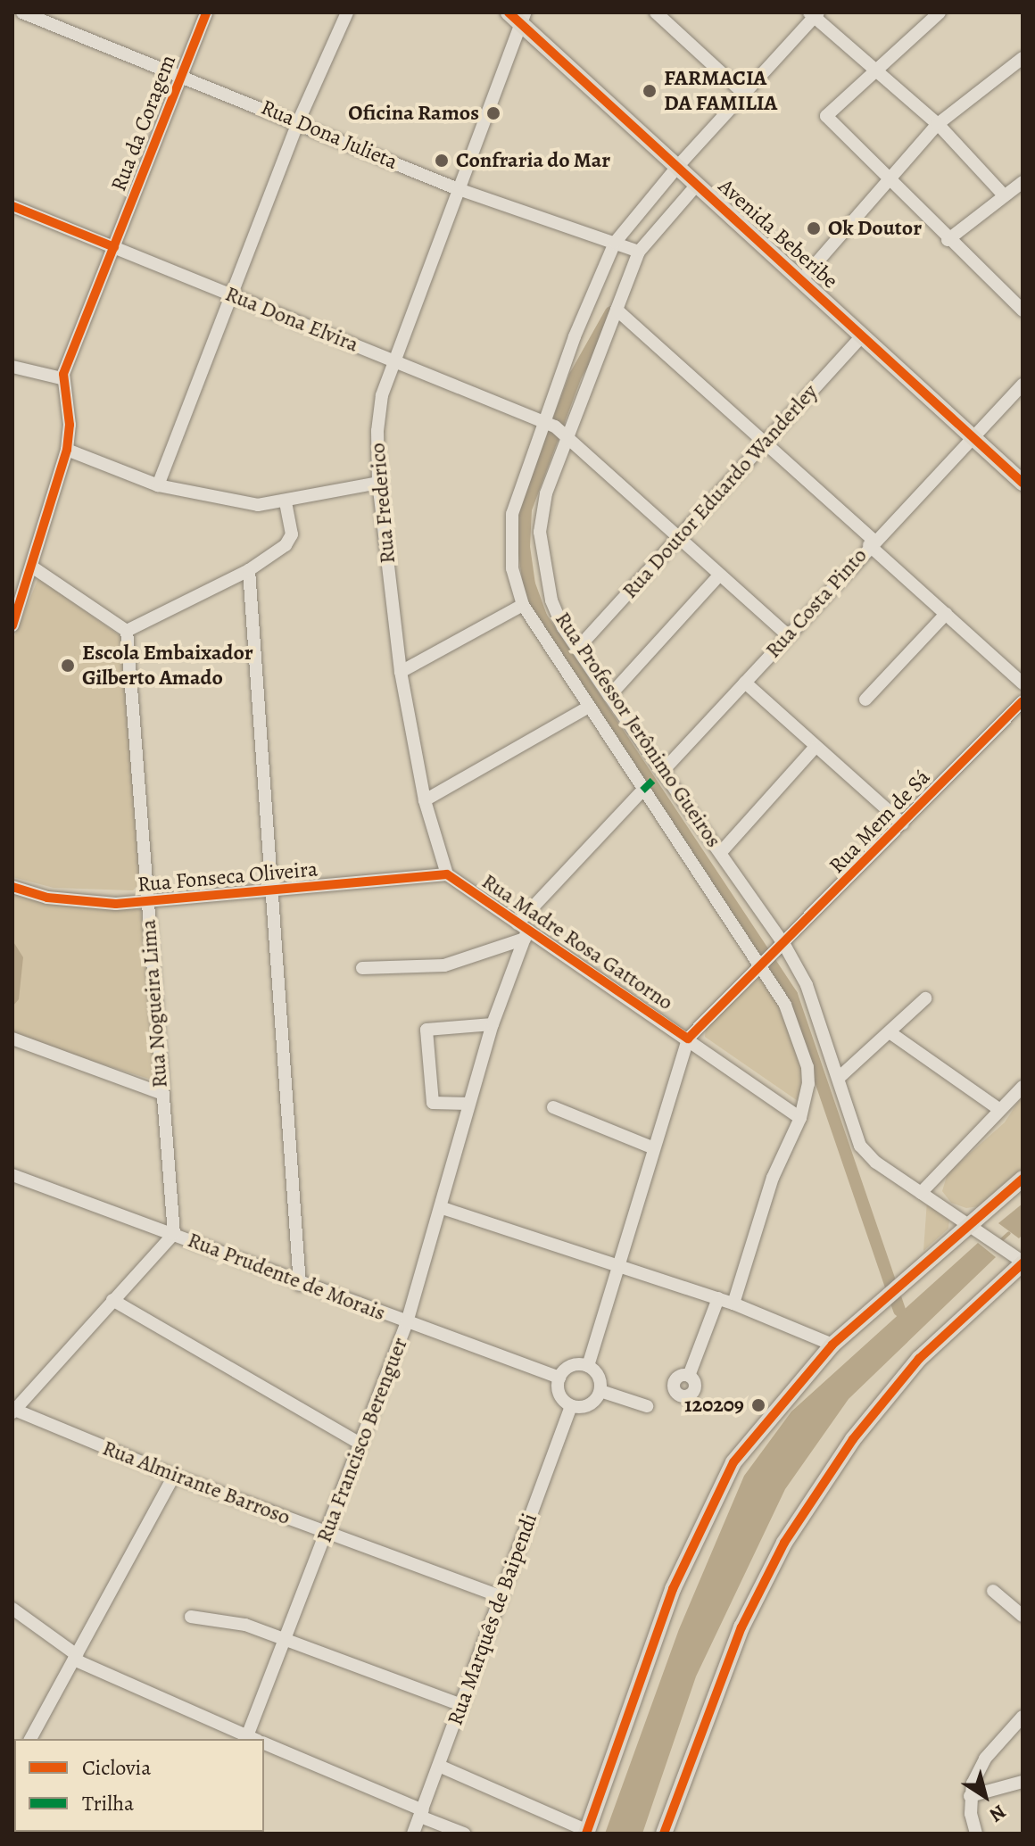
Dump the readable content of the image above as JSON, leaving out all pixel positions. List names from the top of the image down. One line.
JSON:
{"streets":{"main road":["Avenida Beberibe"],"street":["Rua da Coragem","Rua Dona Julieta","Rua Dona Elvira","Rua Doutor Eduardo Wanderley","Rua Frederico","Rua Costa Pinto","Rua Professor Jerônimo Gueiros","Rua Mem de Sá","Rua Fonseca Oliveira","Rua Madre Rosa Gattorno","Rua Nogueira Lima","Rua Prudente de Morais","Rua Francisco Berenguer","Rua Almirante Barroso","Rua Marquês de Baipendi"]},"crossings":[["Rua da Coragem","Rua Dona Julieta"],["Rua da Coragem","Rua Dona Elvira"],["Rua Dona Julieta","Rua Frederico"],["Rua Dona Julieta","Rua Professor Jerônimo Gueiros"],["Avenida Beberibe","Rua Doutor Eduardo Wanderley"],["Avenida Beberibe","Rua Frederico"],["Avenida Beberibe","Rua Costa Pinto"],["Avenida Beberibe","Rua Professor Jerônimo Gueiros"],["Rua Dona Elvira","Rua Frederico"],["Rua Dona Elvira","Rua Professor Jerônimo Gueiros"],["Rua Doutor Eduardo Wanderley","Rua Professor Jerônimo Gueiros"],["Rua Frederico","Rua Fonseca Oliveira"],["Rua Frederico","Rua Madre Rosa Gattorno"],["Rua Costa Pinto","Rua Professor Jerônimo Gueiros"],["Rua Professor Jerônimo Gueiros","Rua Mem de Sá"],["Rua Professor Jerônimo Gueiros","Rua Madre Rosa Gattorno"],["Rua Fonseca Oliveira","Rua Madre Rosa Gattorno"],["Rua Fonseca Oliveira","Rua Nogueira Lima"],["Rua Madre Rosa Gattorno","Rua Francisco Berenguer"],["Rua Nogueira Lima","Rua Prudente de Morais"],["Rua Prudente de Morais","Rua Francisco Berenguer"],["Rua Prudente de Morais","Rua Marquês de Baipendi"],["Rua Francisco Berenguer","Rua Almirante Barroso"],["Rua Almirante Barroso","Rua Marquês de Baipendi"]],"places":["FARMACIA DA FAMILIA","Oficina Ramos","Confraria do Mar","Ok Doutor","Escola Embaixador Gilberto Amado","120209"],"legend":["Ciclovia","Trilha"],"north":"bottom right"}
